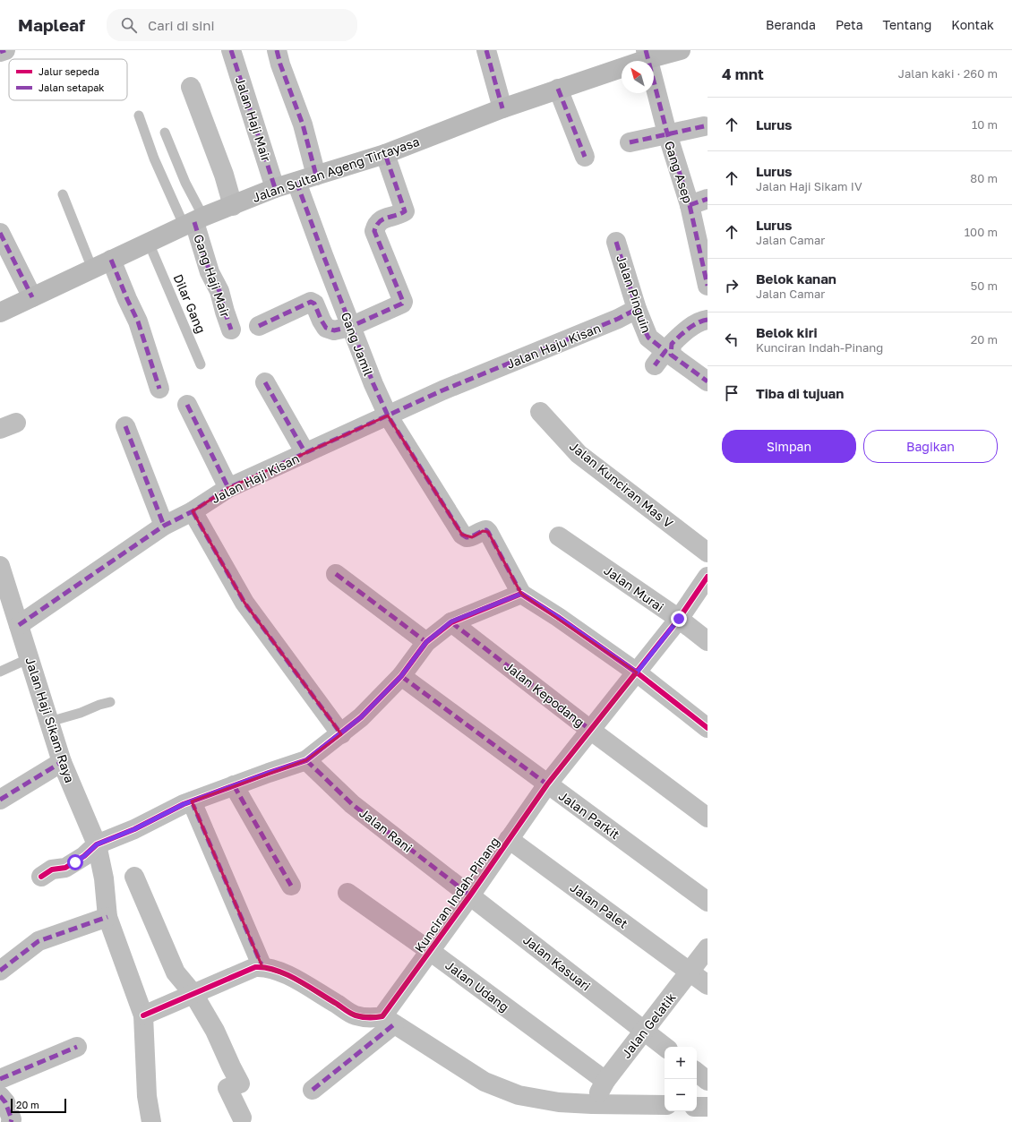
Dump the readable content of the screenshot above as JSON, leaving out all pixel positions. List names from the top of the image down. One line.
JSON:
{"streets":{"main road":["Jalan Sultan Ageng Tirtayasa"],"street":["Jalan Haji Mair","Gang Asep","Gang Haji Mair","Jalan Pinguin","Gang Jamil","Jalan Haju Kisan","Jalan Haji Kisan","Jalan Kunciran Mas V","Jalan Murai","Jalan Kepodang","Jalan Haji Sikam Raya","Jalan Parkit","Jalan Rani","Kunciran Indah-Pinang","Jalan Palet","Jalan Kasuari","Jalan Udang","Jalan Gelatik"],"lane":["Dilar Gang"]},"crossings":[["Jalan Haji Mair","Jalan Sultan Ageng Tirtayasa"],["Jalan Sultan Ageng Tirtayasa","Gang Asep"],["Jalan Sultan Ageng Tirtayasa","Gang Haji Mair"],["Jalan Sultan Ageng Tirtayasa","Dilar Gang"],["Jalan Sultan Ageng Tirtayasa","Gang Jamil"],["Jalan Pinguin","Jalan Haju Kisan"],["Gang Jamil","Jalan Haji Kisan"],["Jalan Haju Kisan","Jalan Haji Kisan"],["Jalan Haji Kisan","Jalan Haji Sikam Raya"],["Jalan Murai","Kunciran Indah-Pinang"],["Jalan Kepodang","Kunciran Indah-Pinang"],["Jalan Parkit","Kunciran Indah-Pinang"],["Jalan Rani","Kunciran Indah-Pinang"],["Jalan Rani","Jalan Kasuari"],["Kunciran Indah-Pinang","Jalan Palet"],["Kunciran Indah-Pinang","Jalan Kasuari"],["Kunciran Indah-Pinang","Jalan Udang"],["Jalan Palet","Jalan Gelatik"],["Jalan Kasuari","Jalan Gelatik"],["Jalan Udang","Jalan Gelatik"]],"legend":["Jalur sepeda","Jalan setapak"],"scale_bar":"20 m","north":"top left","page":{"header":"Mapleaf","search":"Cari di sini","nav":["Beranda","Peta","Tentang","Kontak"],"heading":["4 mnt","Jalan kaki · 260 m"],"list":[["Lurus","10 m"],["Lurus","Jalan Haji Sikam IV","80 m"],["Lurus","Jalan Camar","100 m"],["Belok kanan","Jalan Camar","50 m"],["Belok kiri","Kunciran Indah-Pinang","20 m"],"Tiba di tujuan"],"buttons":["Simpan","Bagikan"],"map_buttons":["+","−"],"scale":"20 m"}}
